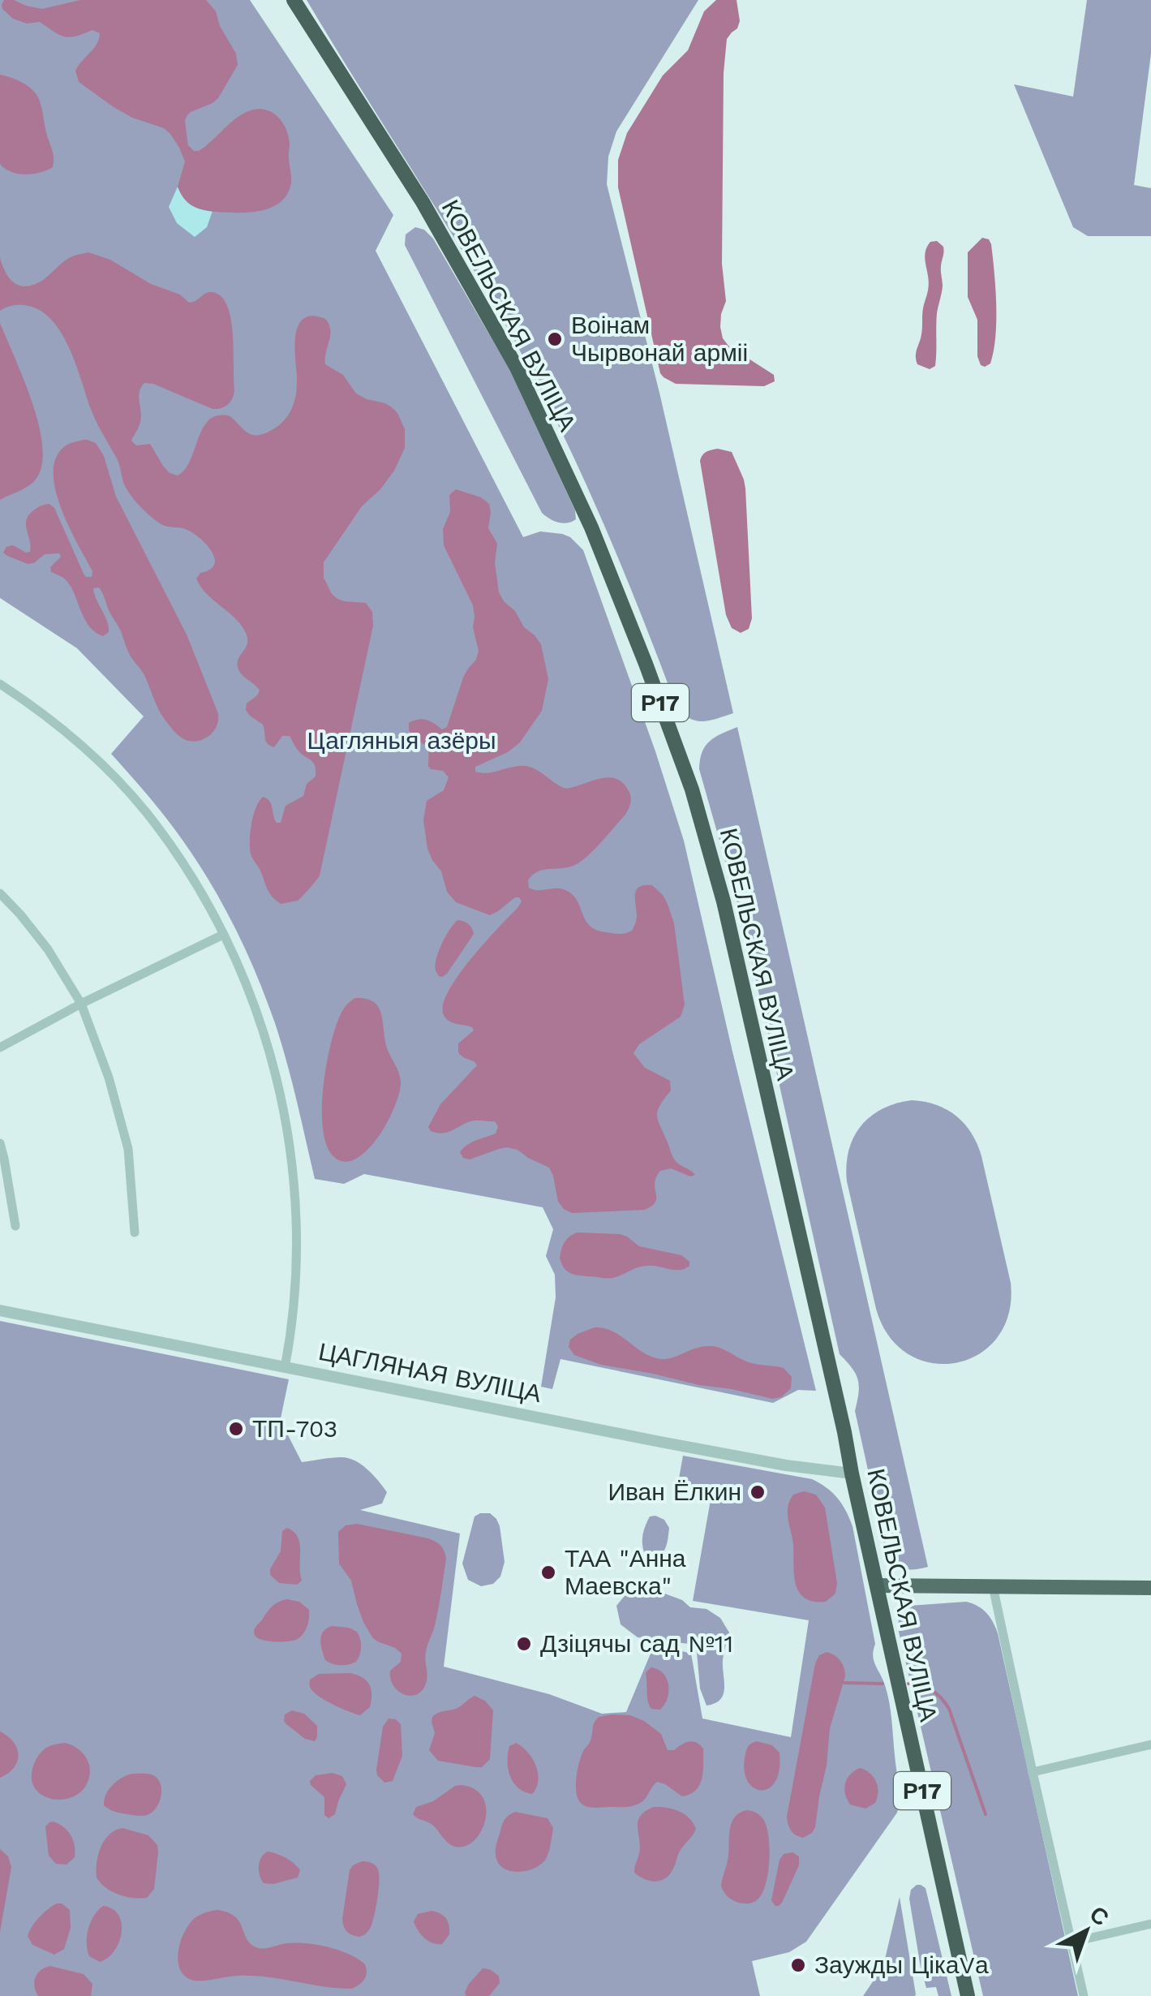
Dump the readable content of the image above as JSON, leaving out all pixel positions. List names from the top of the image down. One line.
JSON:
{"streets":{"highway":["КОВЕЛЬСКАЯ ВУЛІЦА","Р17"],"street":["ЦАГЛЯНАЯ ВУЛІЦА"]},"crossings":[["КОВЕЛЬСКАЯ ВУЛІЦА","ЦАГЛЯНАЯ ВУЛІЦА"]],"parks":["Цагляныя азёры"],"places":["Воінам Чырвонай арміі","ТП-703","Иван Ёлкин","ТАА \"Анна Маевска\"","Дзіцячы сад №11","Заужды ЦікаVа"],"north":"top right"}
